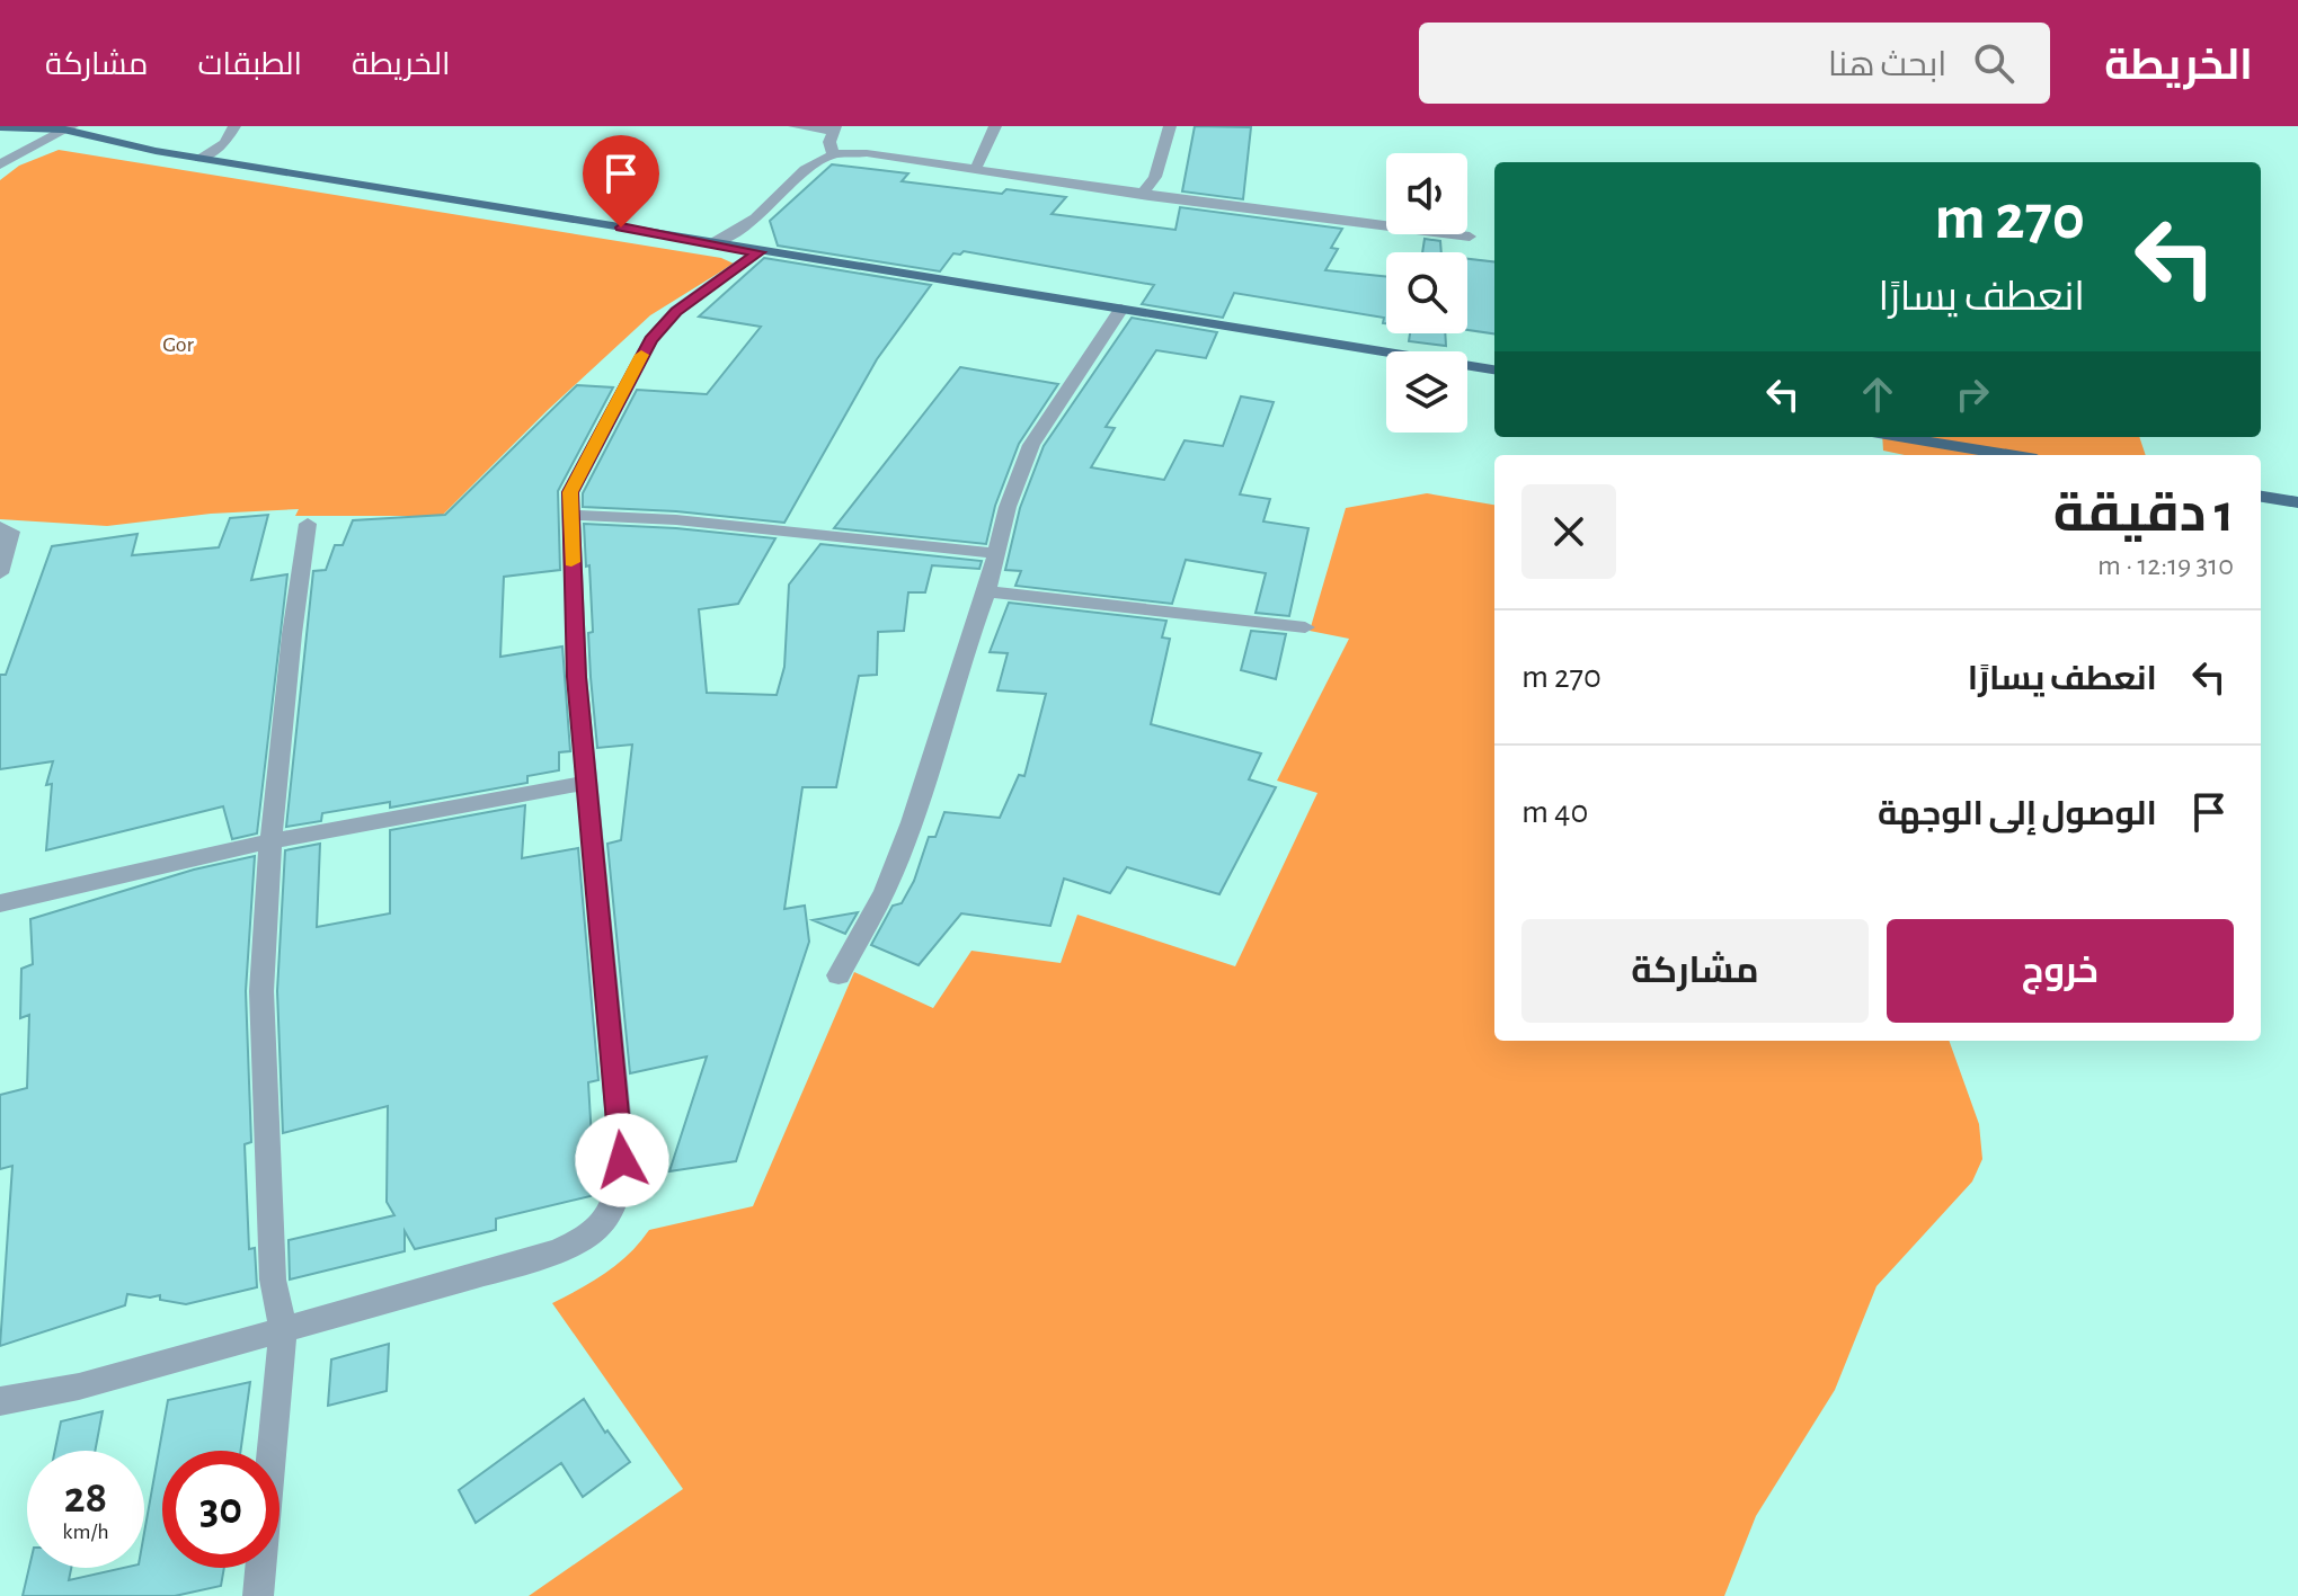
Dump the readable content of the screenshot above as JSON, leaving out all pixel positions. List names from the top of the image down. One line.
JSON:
{"parks":["Gor"],"page":{"header":"الخريطة","search":"ابحث هنا","nav":["الخريطة","الطبقات","مشاركة"],"turn":["270 m","انعطف يسارًا"],"heading":["1 دقيقة","310 m · 12:19"],"list":[{"name":"انعطف يسارًا","value":"270 m"},{"name":"الوصول إلى الوجهة","value":"40 m"}],"buttons":["خروج","مشاركة"],"speed":"28 km/h","limit":"30"}}
